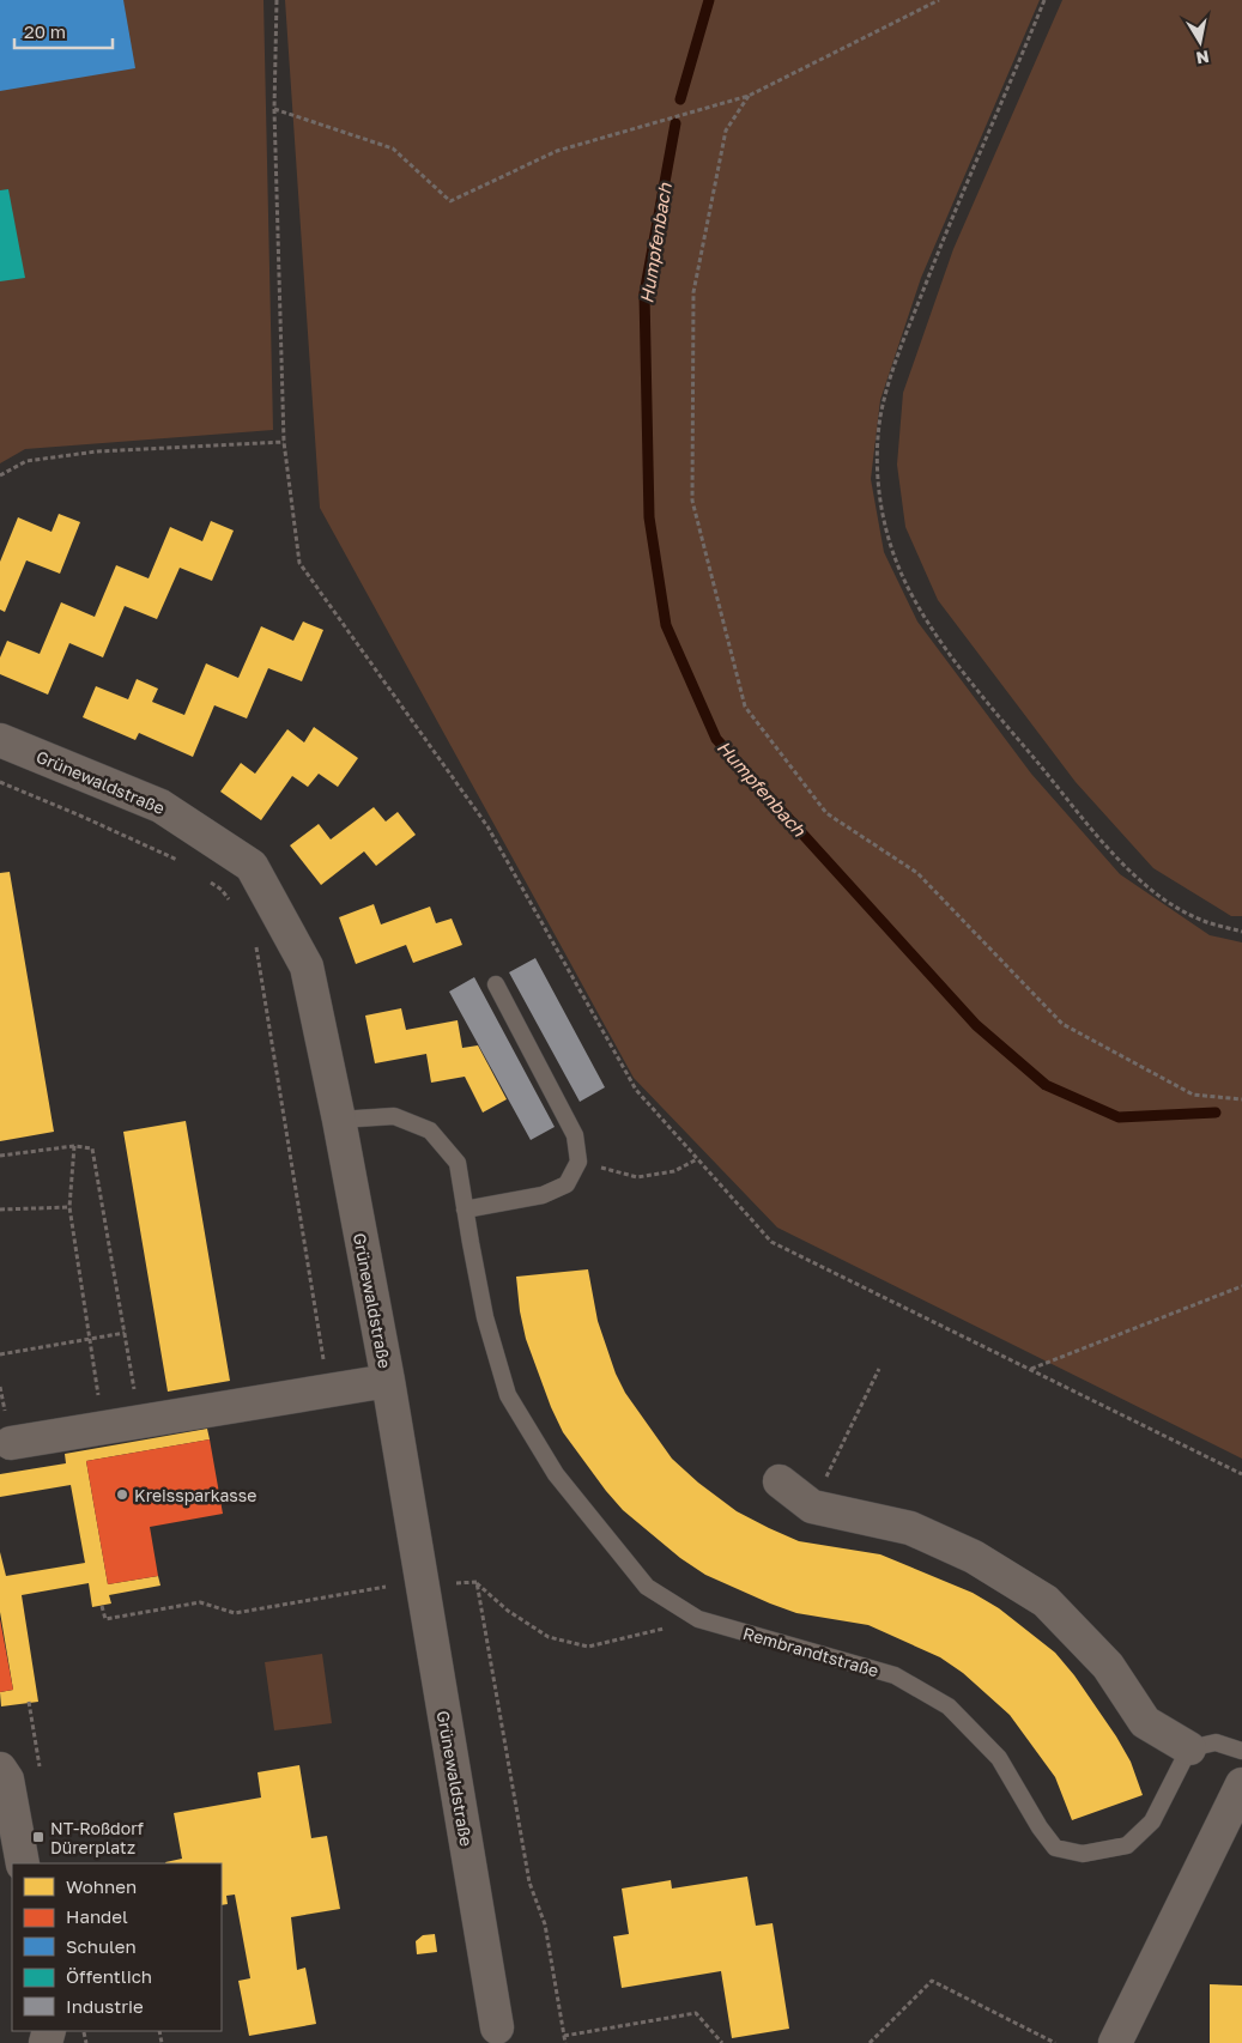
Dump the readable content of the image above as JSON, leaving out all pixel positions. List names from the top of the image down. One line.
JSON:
{"streets":{"street":["Grünewaldstraße"],"lane":["Rembrandtstraße"]},"crossings":[["Grünewaldstraße","Rembrandtstraße"]],"water":["Humpfenbach"],"places":{"other":["Kreissparkasse"],"transit":["NT-Roßdorf Dürerplatz"]},"legend":["Wohnen","Handel","Schulen","Öffentlich","Industrie"],"scale_bar":"20 m","north":"bottom"}
